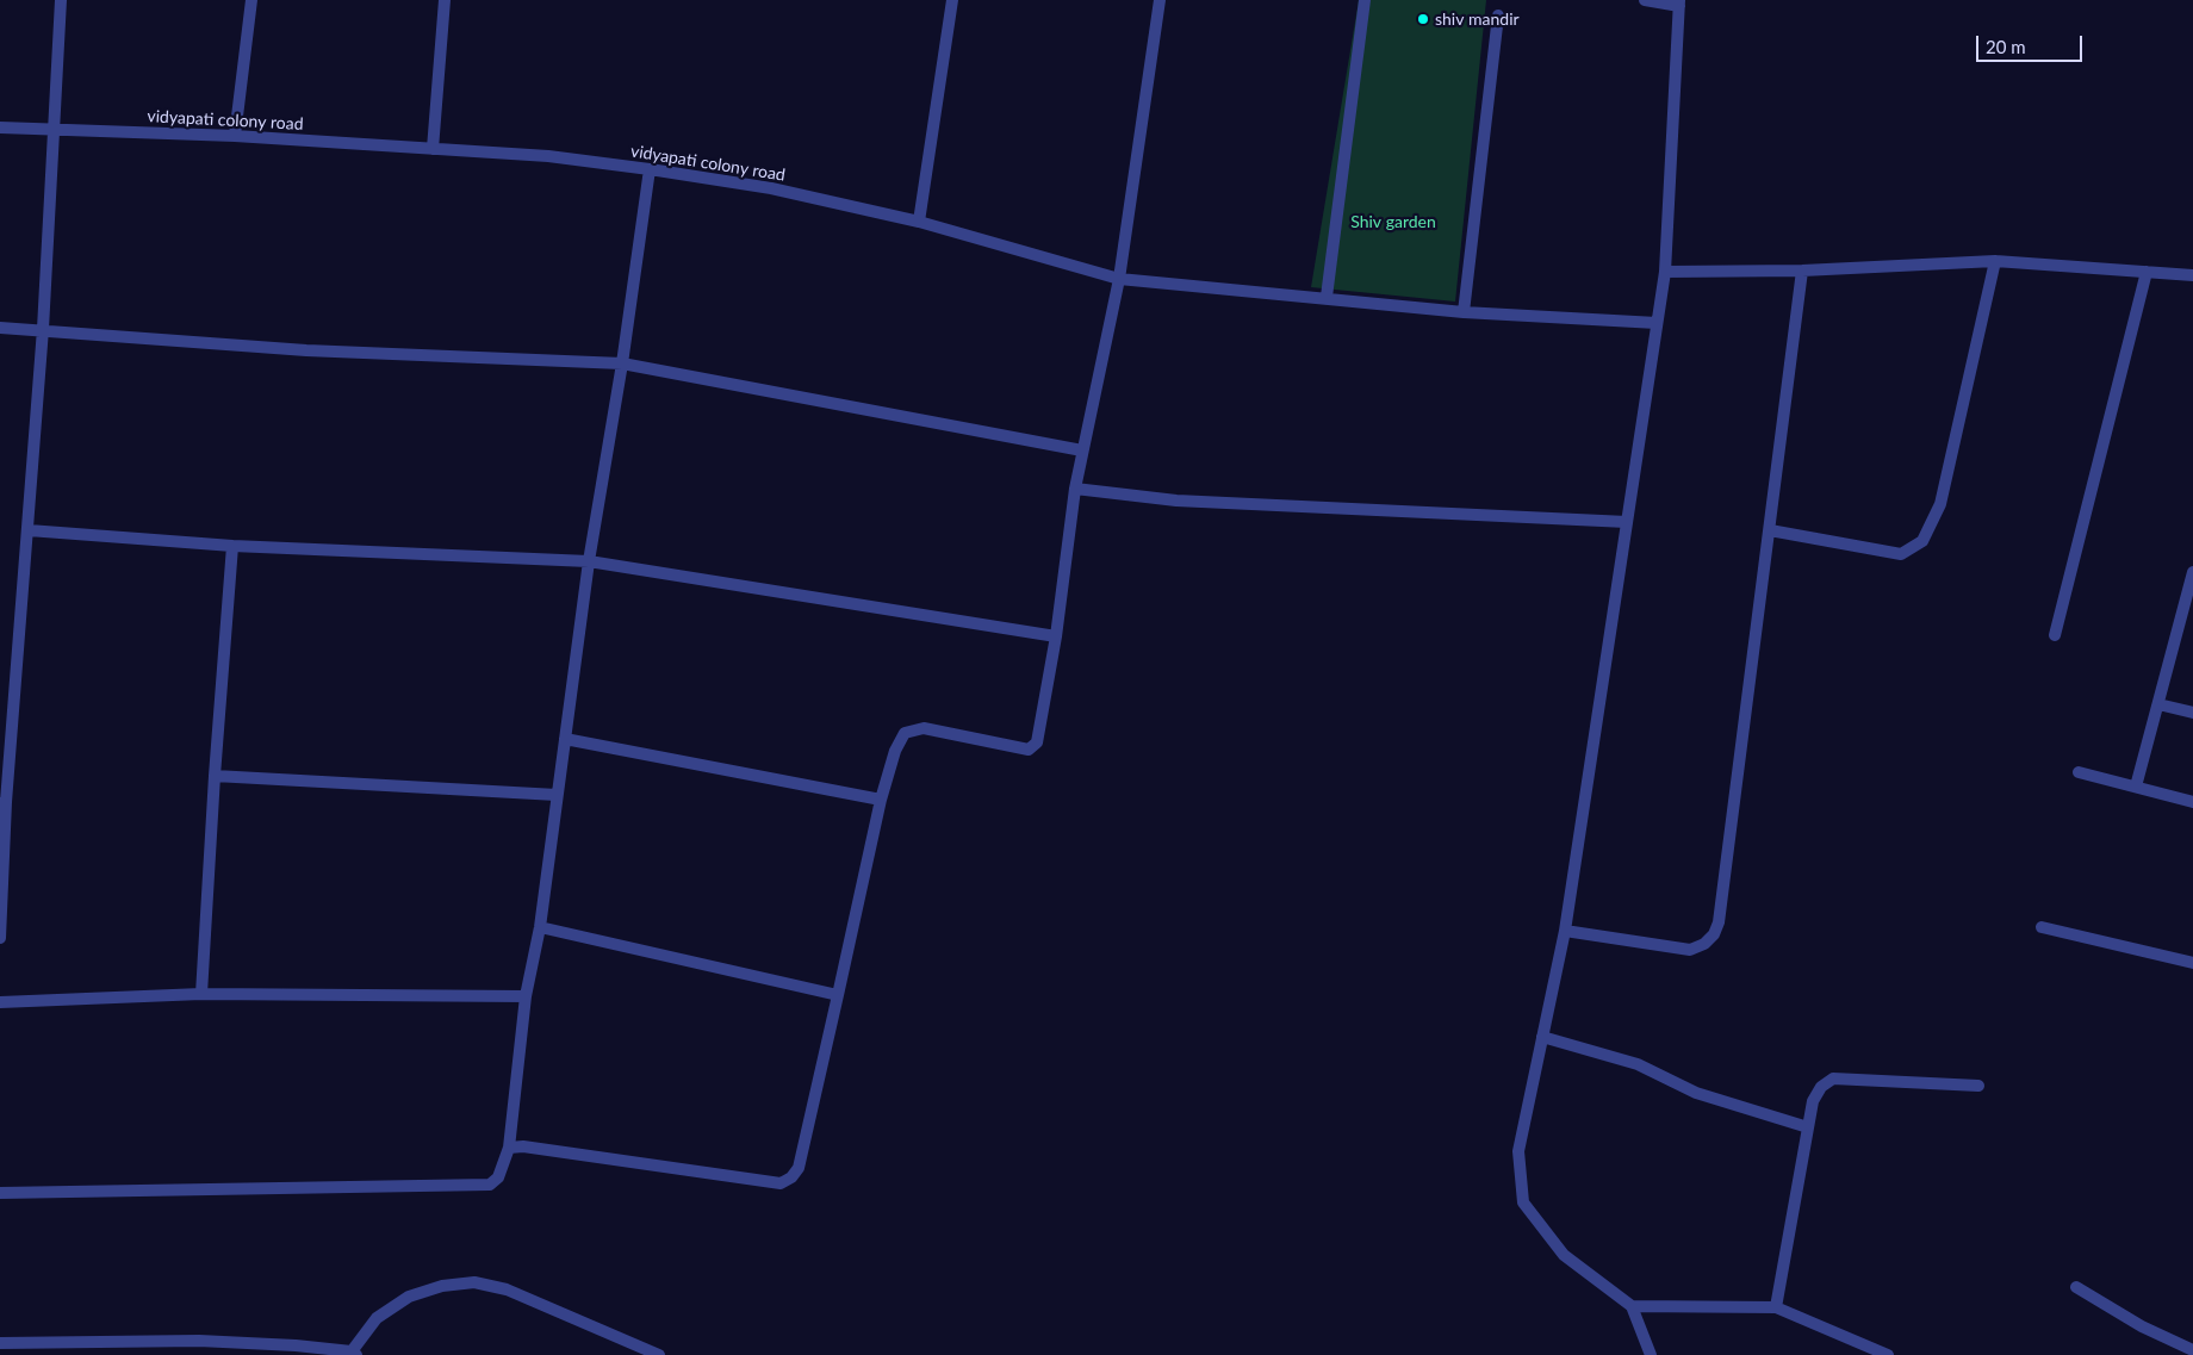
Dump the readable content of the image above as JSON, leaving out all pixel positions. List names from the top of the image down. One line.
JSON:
{"streets":{"street":["vidyapati colony road"]},"parks":["Shiv garden"],"places":["shiv mandir"],"scale_bar":"20 m"}
